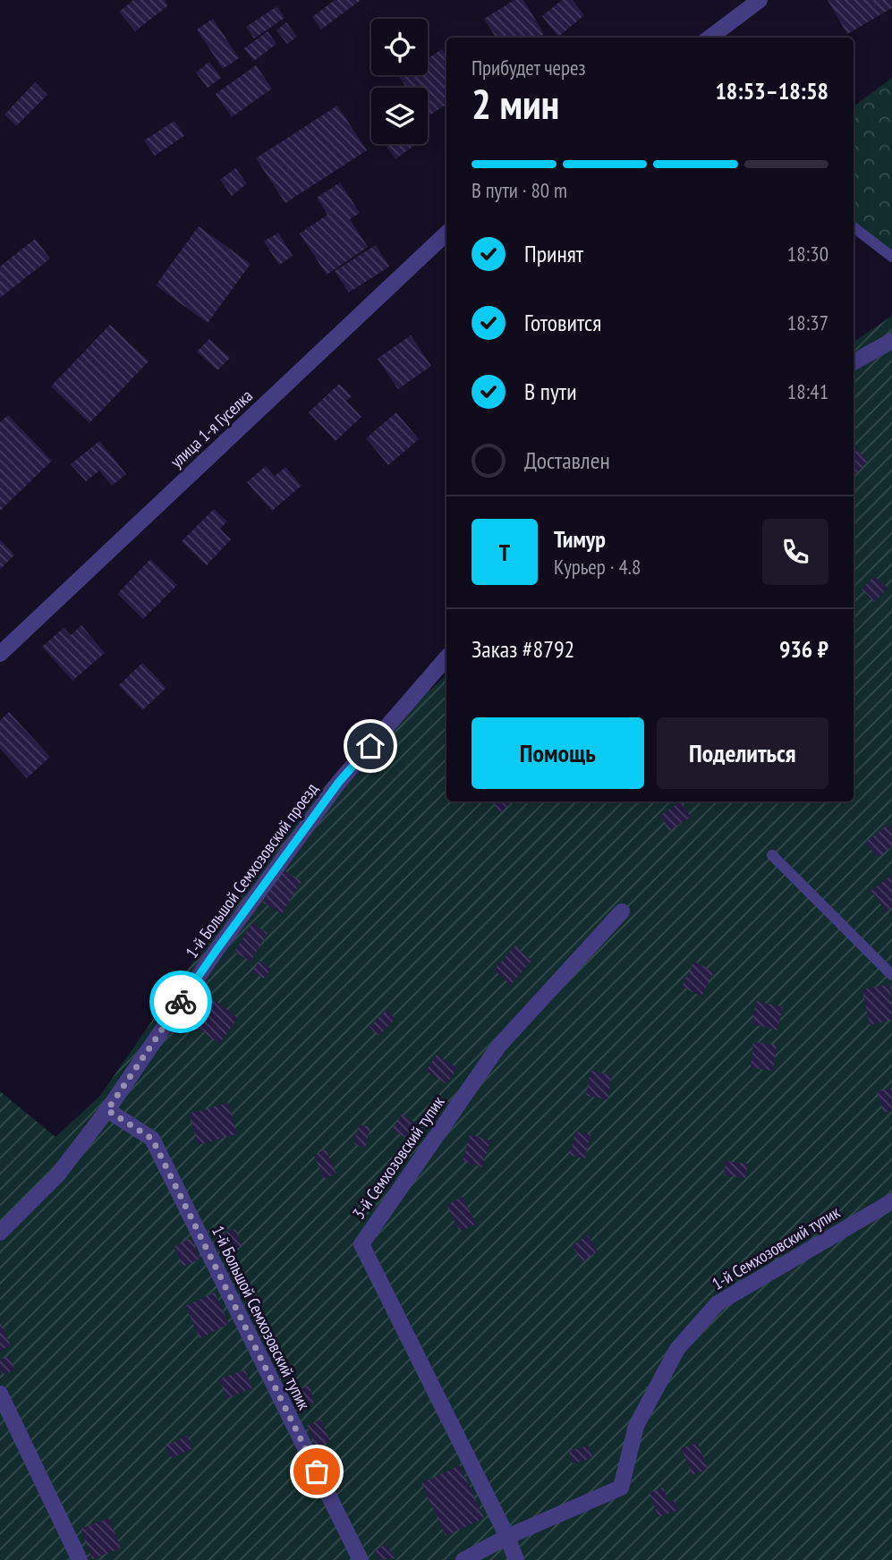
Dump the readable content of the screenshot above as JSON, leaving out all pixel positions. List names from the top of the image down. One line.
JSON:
{"streets":{"street":["улица 1-я Гуселка","1-й Большой Семхозовский проезд","3-й Семхозовский тупик","1-й Семхозовский тупик","1-й Большой Семхозовский тупик"]},"crossings":[["1-й Большой Семхозовский проезд","1-й Большой Семхозовский тупик"],["3-й Семхозовский тупик","1-й Семхозовский тупик"]],"page":{"heading":["2 мин","Прибудет через","18:53–18:58"],"panel":["Тимур","Курьер · 4.8","Заказ #8792","936 ₽"],"bar":"В пути · 80 m","list":[["Принят","18:30"],["Готовится","18:37"],["В пути","18:41"],"Доставлен"],"round":"Т","buttons":["Помощь","Поделиться"]}}
